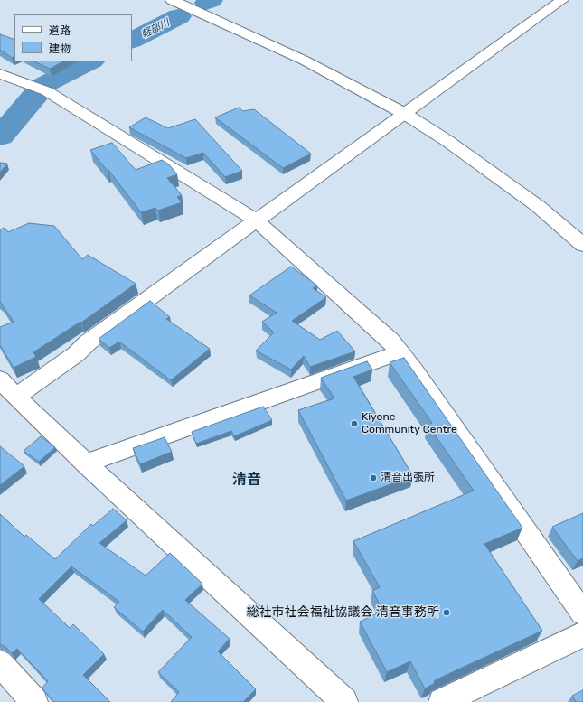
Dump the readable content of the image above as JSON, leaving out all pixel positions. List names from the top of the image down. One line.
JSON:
{"districts":["清音"],"water":["軽部川"],"places":["Kiyone Community Centre","清音出張所","総社市社会福祉協議会 清音事務所"],"legend":["道路","建物"]}
